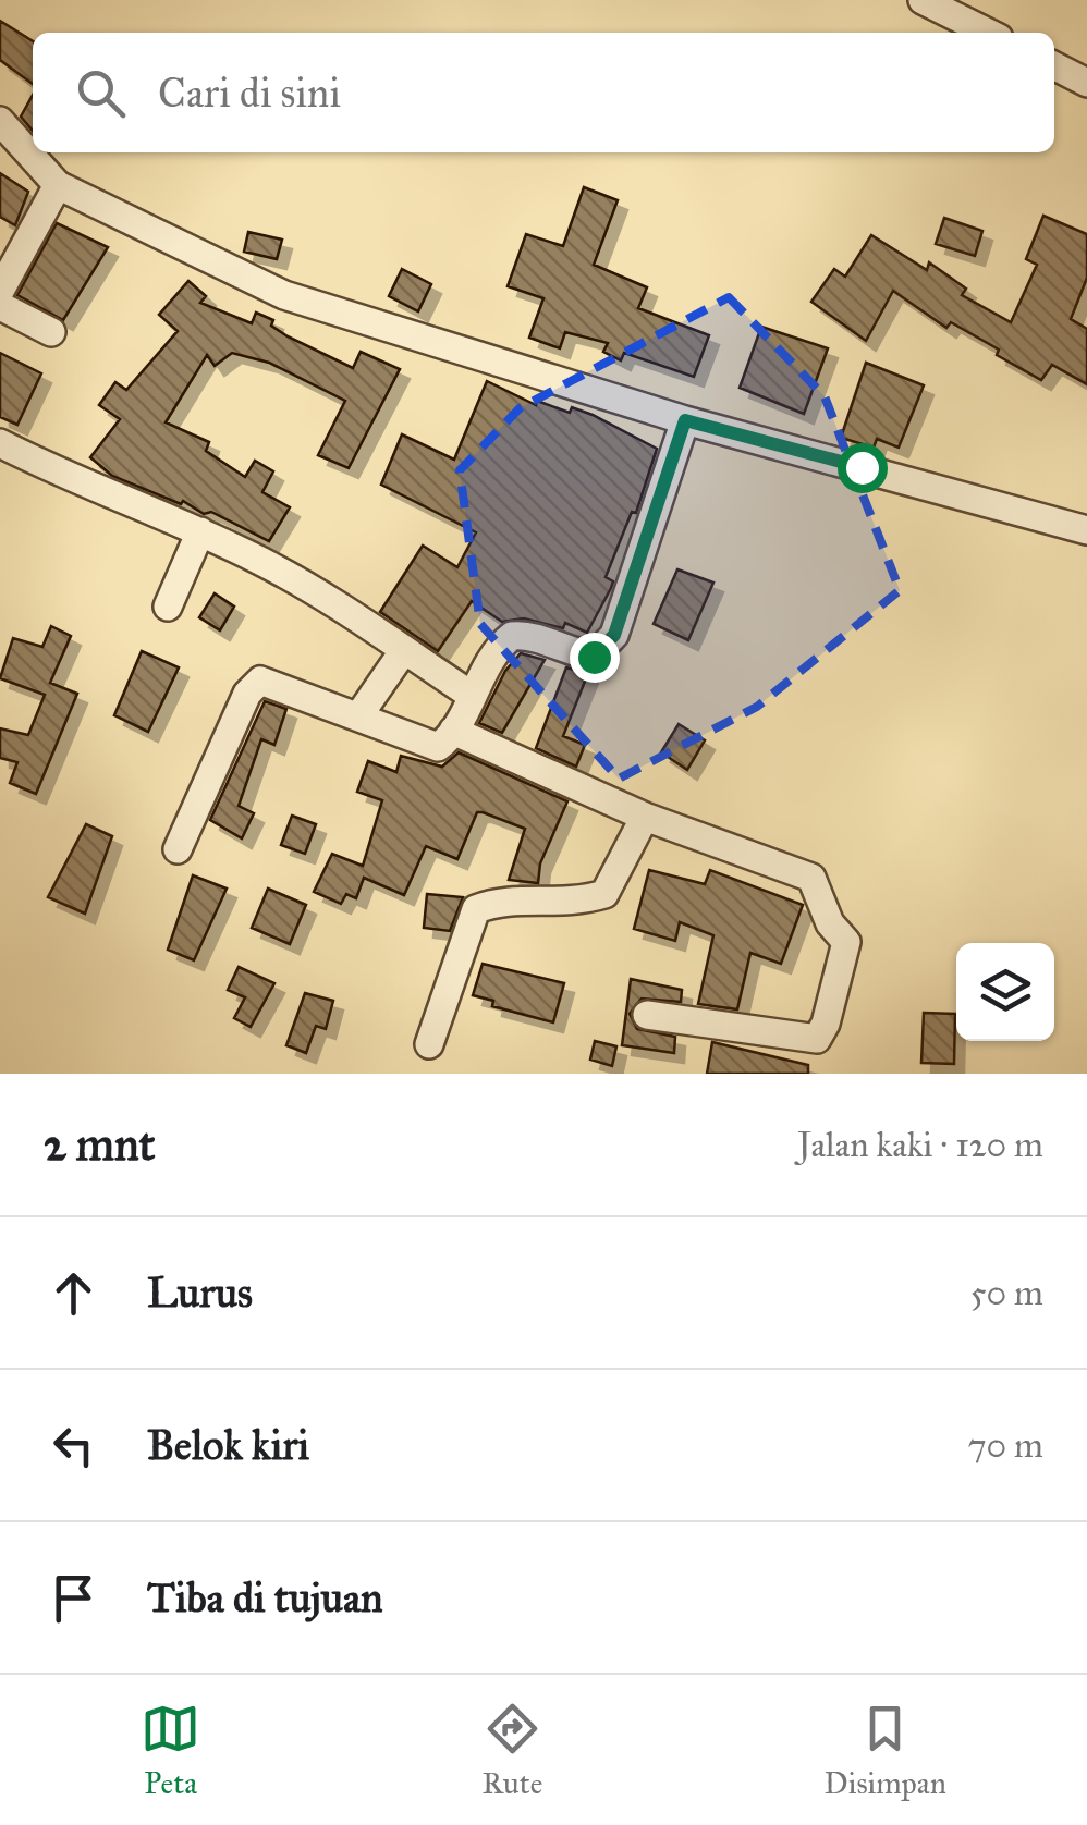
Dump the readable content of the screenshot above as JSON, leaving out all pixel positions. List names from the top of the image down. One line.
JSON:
{"page":{"search":"Cari di sini","heading":["2 mnt","Jalan kaki · 120 m"],"list":[["Lurus","50 m"],["Belok kiri","70 m"],"Tiba di tujuan"],"nav":["Peta","Rute","Disimpan"]}}
